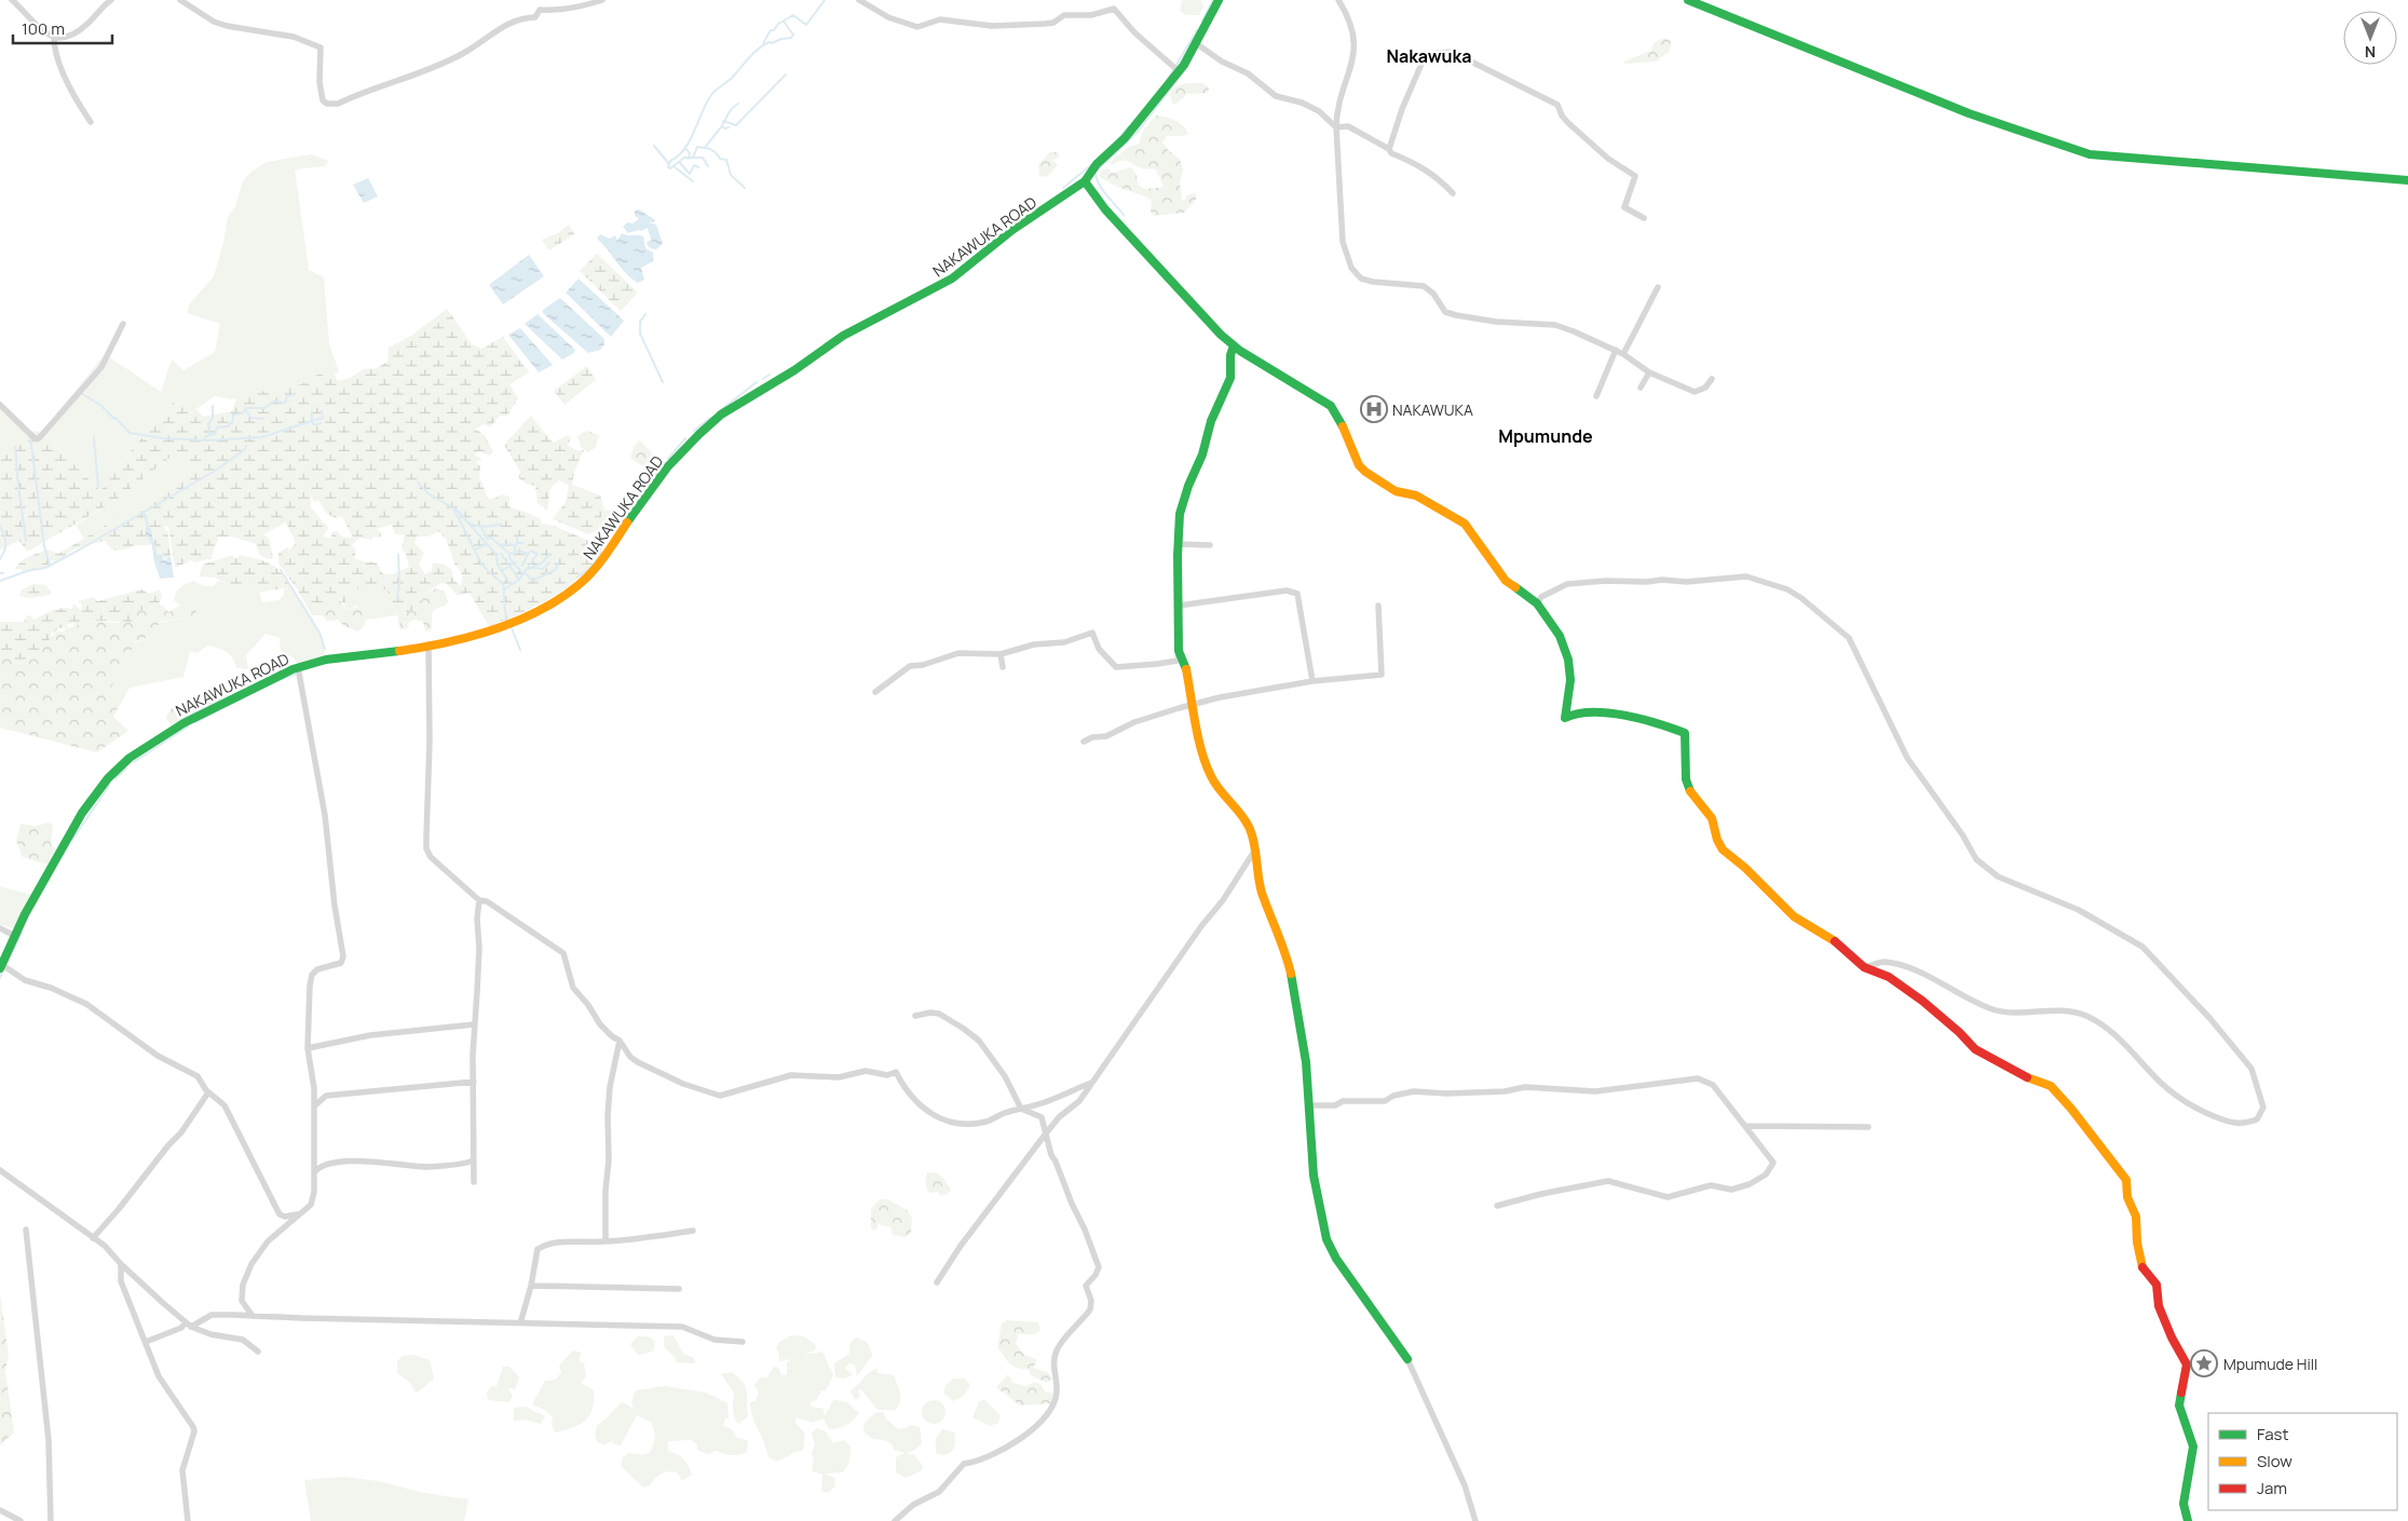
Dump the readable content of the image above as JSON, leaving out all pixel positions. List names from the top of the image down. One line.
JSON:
{"streets":{"street":["NAKAWUKA ROAD"]},"districts":["Nakawuka","Mpumunde"],"places":{"hospital":["NAKAWUKA"],"place":["Mpumude Hill"]},"legend":["Fast","Slow","Jam"],"scale_bar":"100 m","north":"bottom"}
